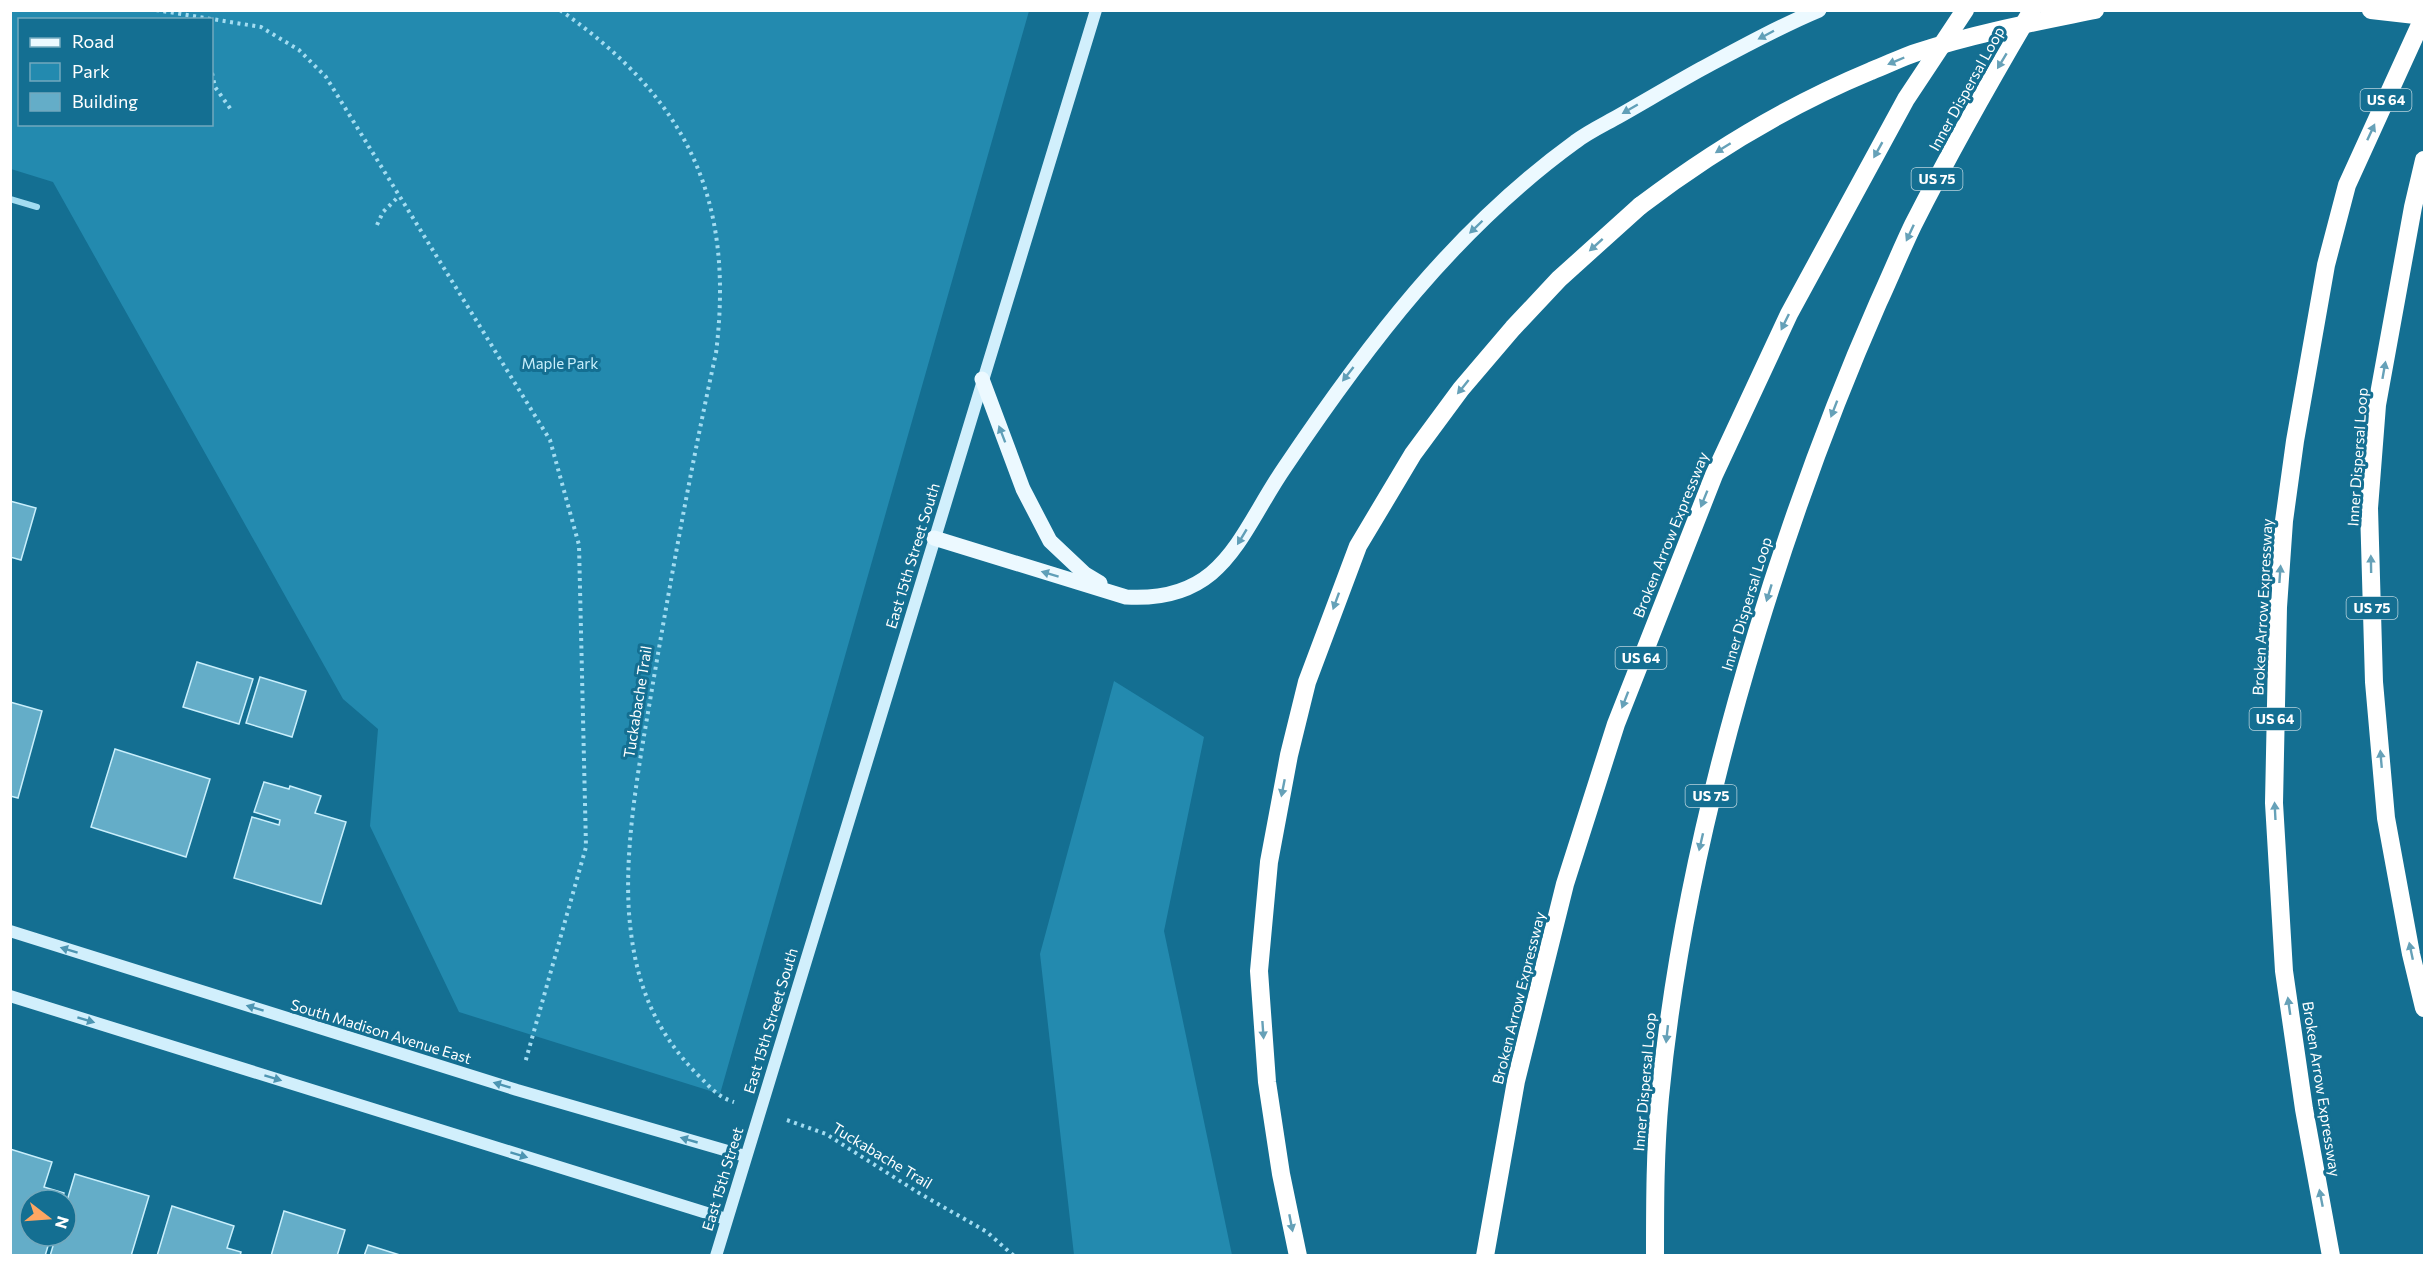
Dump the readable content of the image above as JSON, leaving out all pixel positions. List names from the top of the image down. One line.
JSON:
{"streets":{"highway":["Inner Dispersal Loop","US 64","US 75","Broken Arrow Expressway"],"street":["East 15th Street South","South Madison Avenue East","East 15th Street"],"path":["Tuckabache Trail"]},"crossings":[["East 15th Street South","Tuckabache Trail"],["East 15th Street South","East 15th Street"],["Tuckabache Trail","East 15th Street"],["South Madison Avenue East","East 15th Street"]],"parks":["Maple Park"],"legend":["Road","Park","Building"],"north":"right"}
